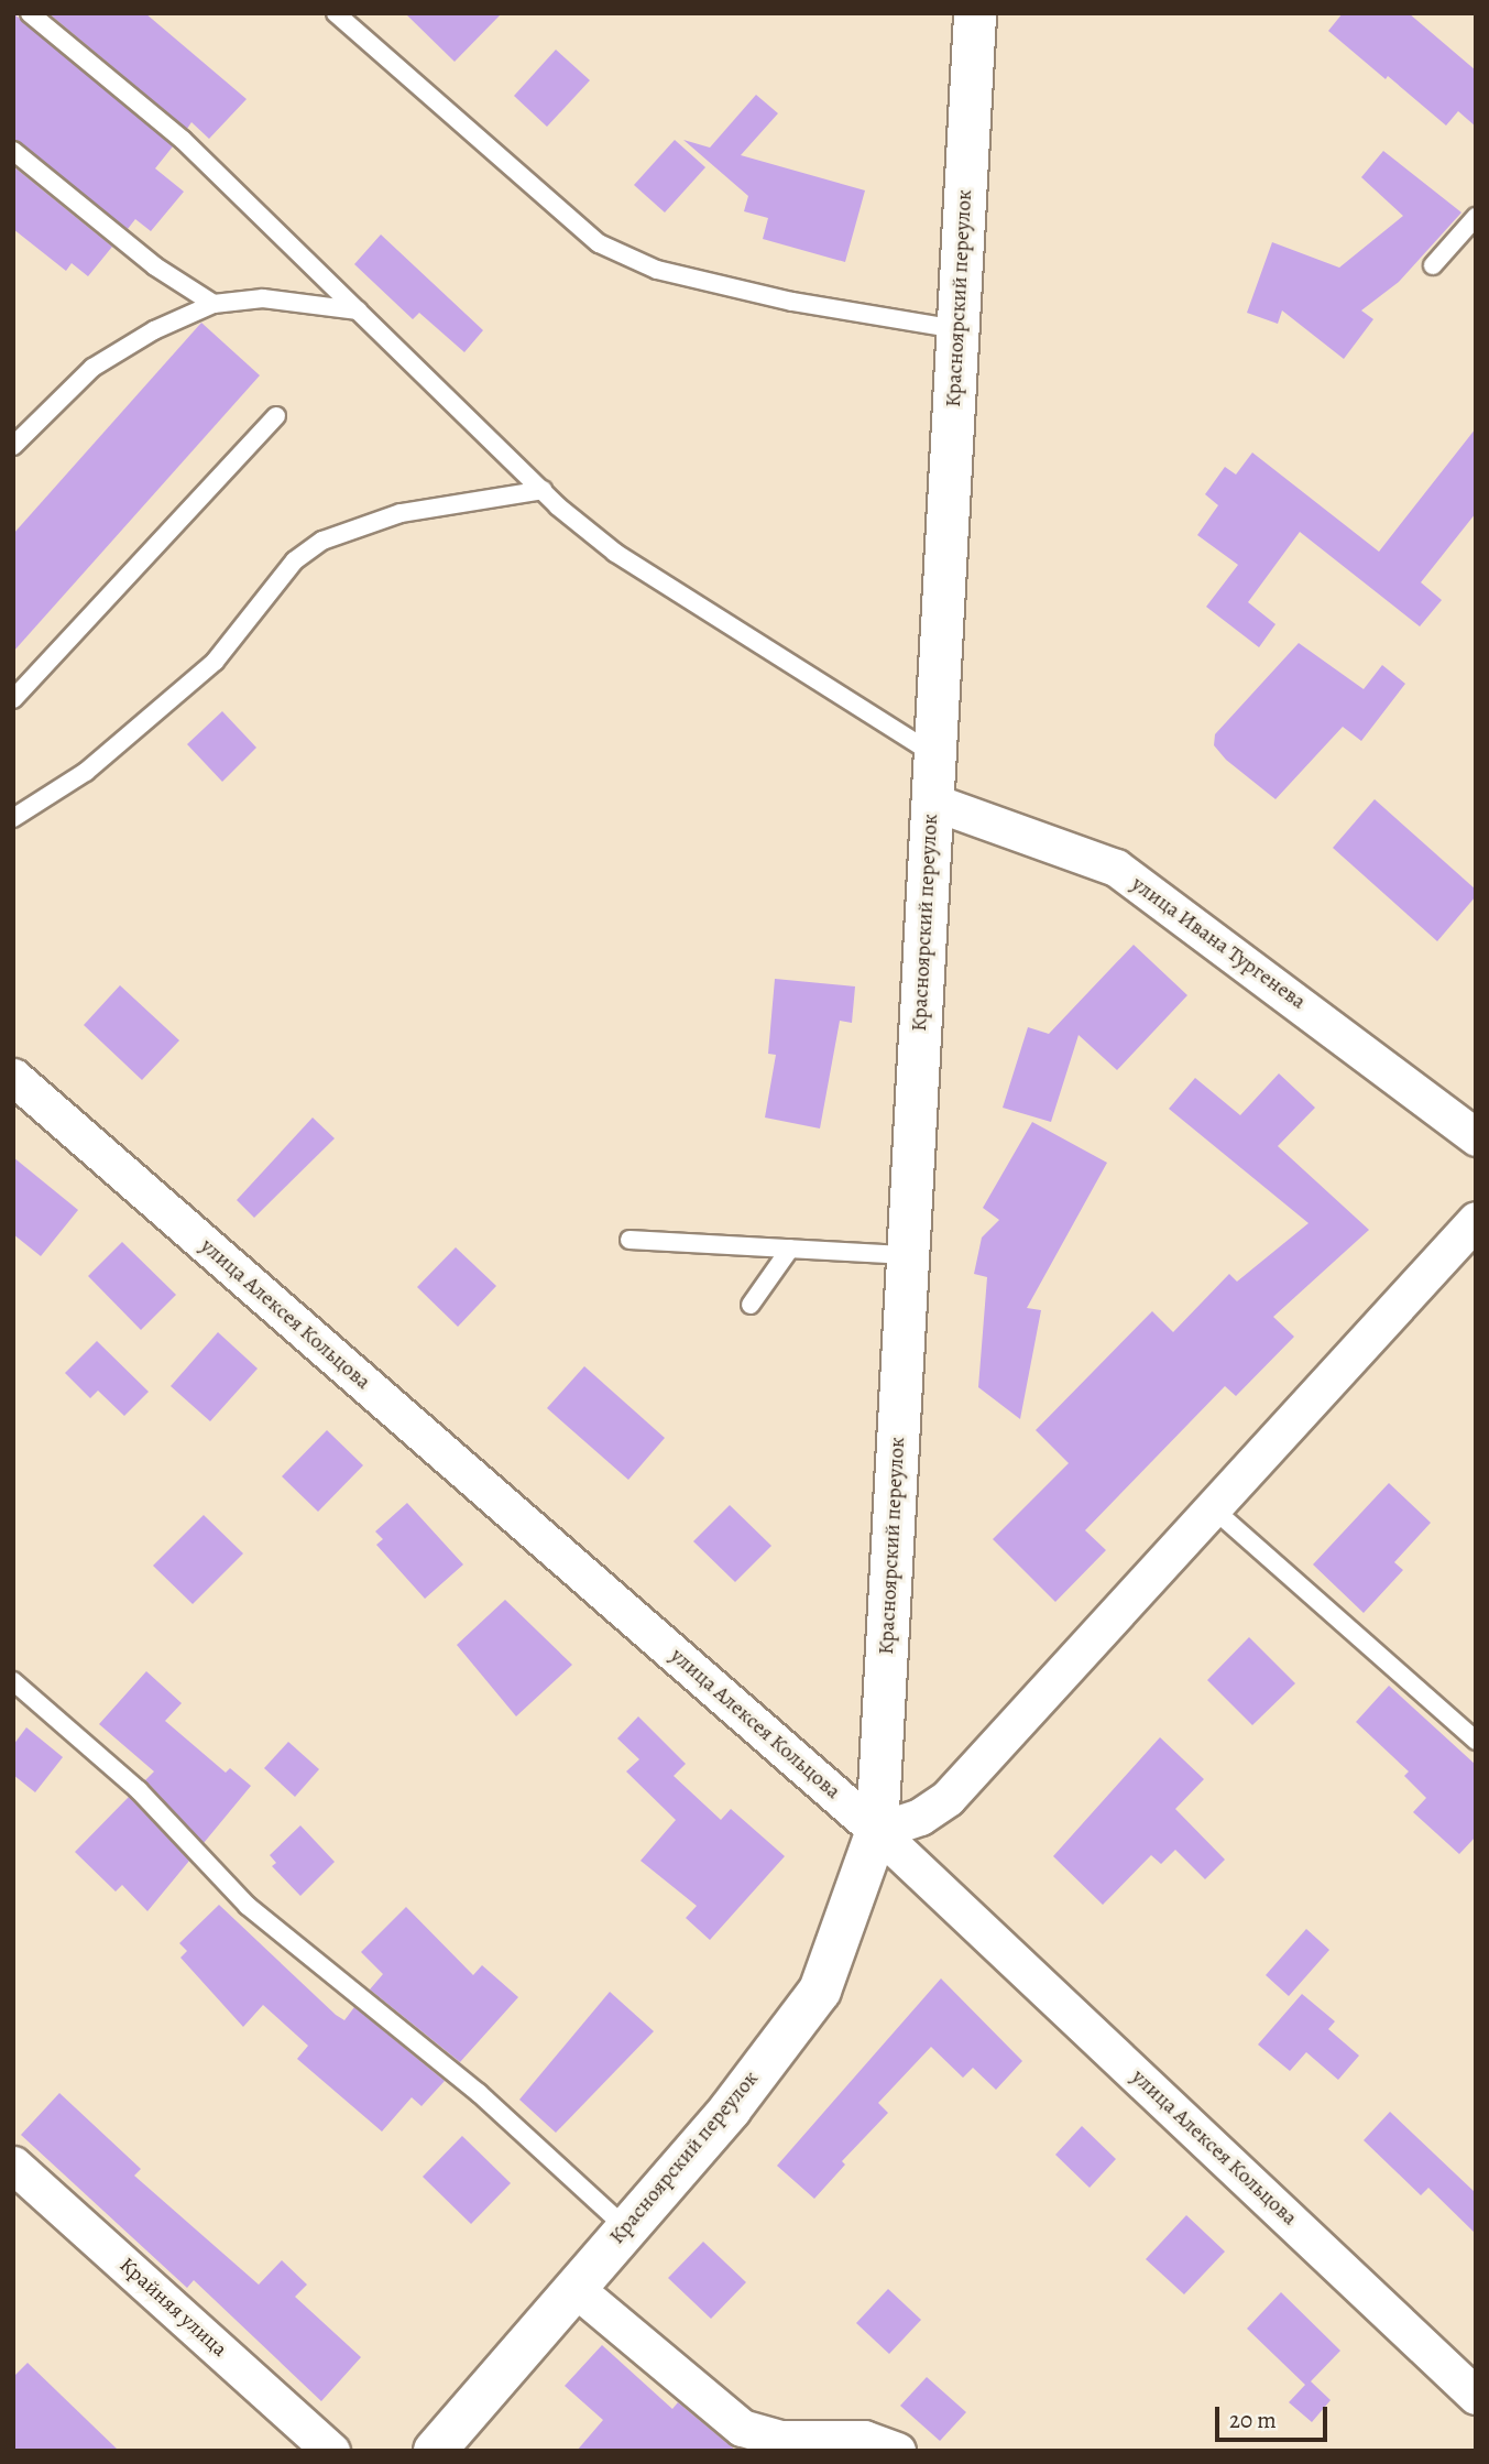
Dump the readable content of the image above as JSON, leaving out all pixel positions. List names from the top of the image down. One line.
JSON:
{"streets":{"main road":["Красноярский переулок"],"street":["улица Ивана Тургенева","улица Алексея Кольцова","Крайняя улица"]},"crossings":[["Красноярский переулок","улица Ивана Тургенева"],["Красноярский переулок","улица Алексея Кольцова"]],"scale_bar":"20 m"}
